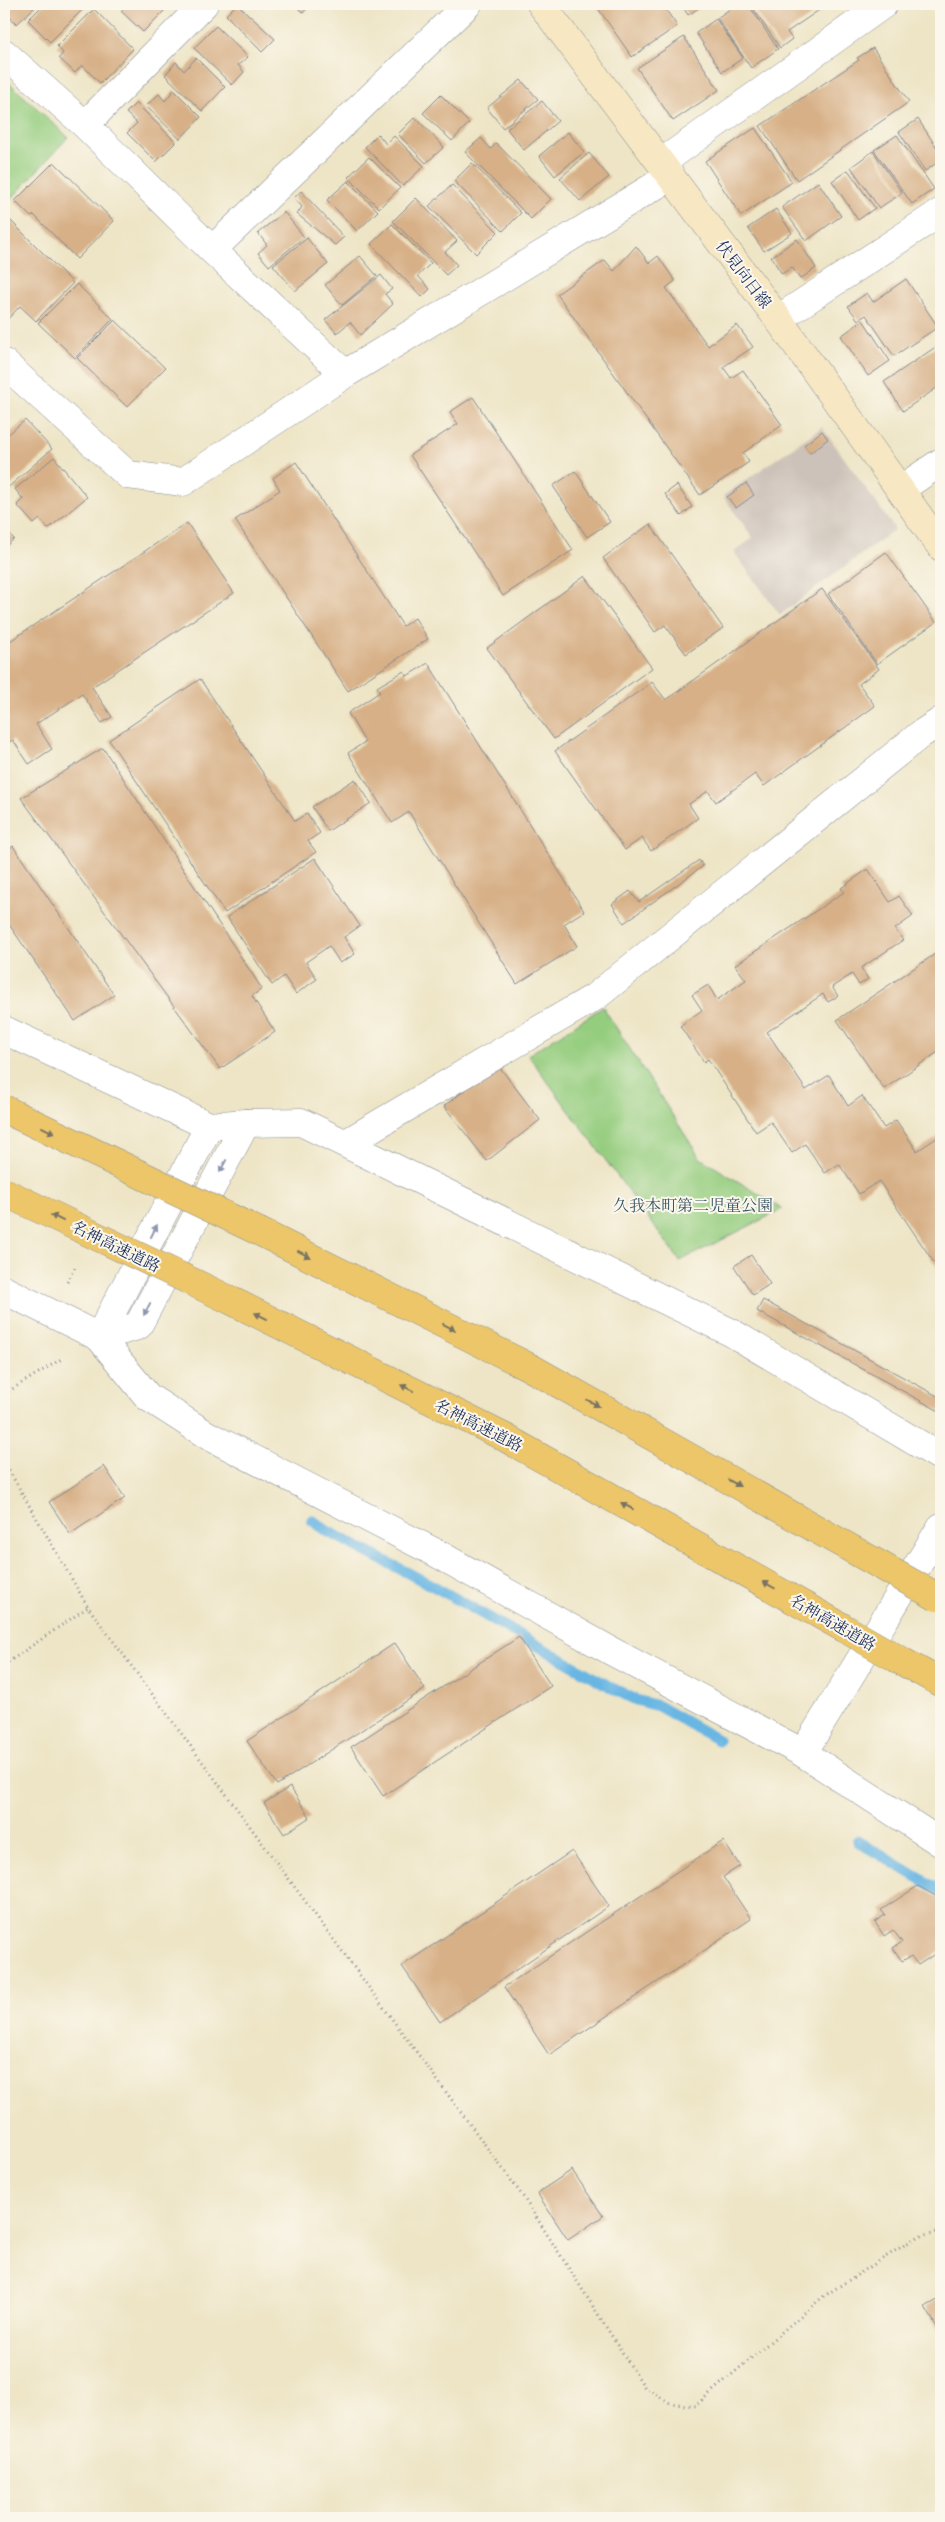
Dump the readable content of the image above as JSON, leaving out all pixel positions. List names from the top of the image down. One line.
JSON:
{"streets":{"highway":["名神高速道路"],"main road":["伏見向日線"]},"parks":["久我本町第二児童公園"]}
